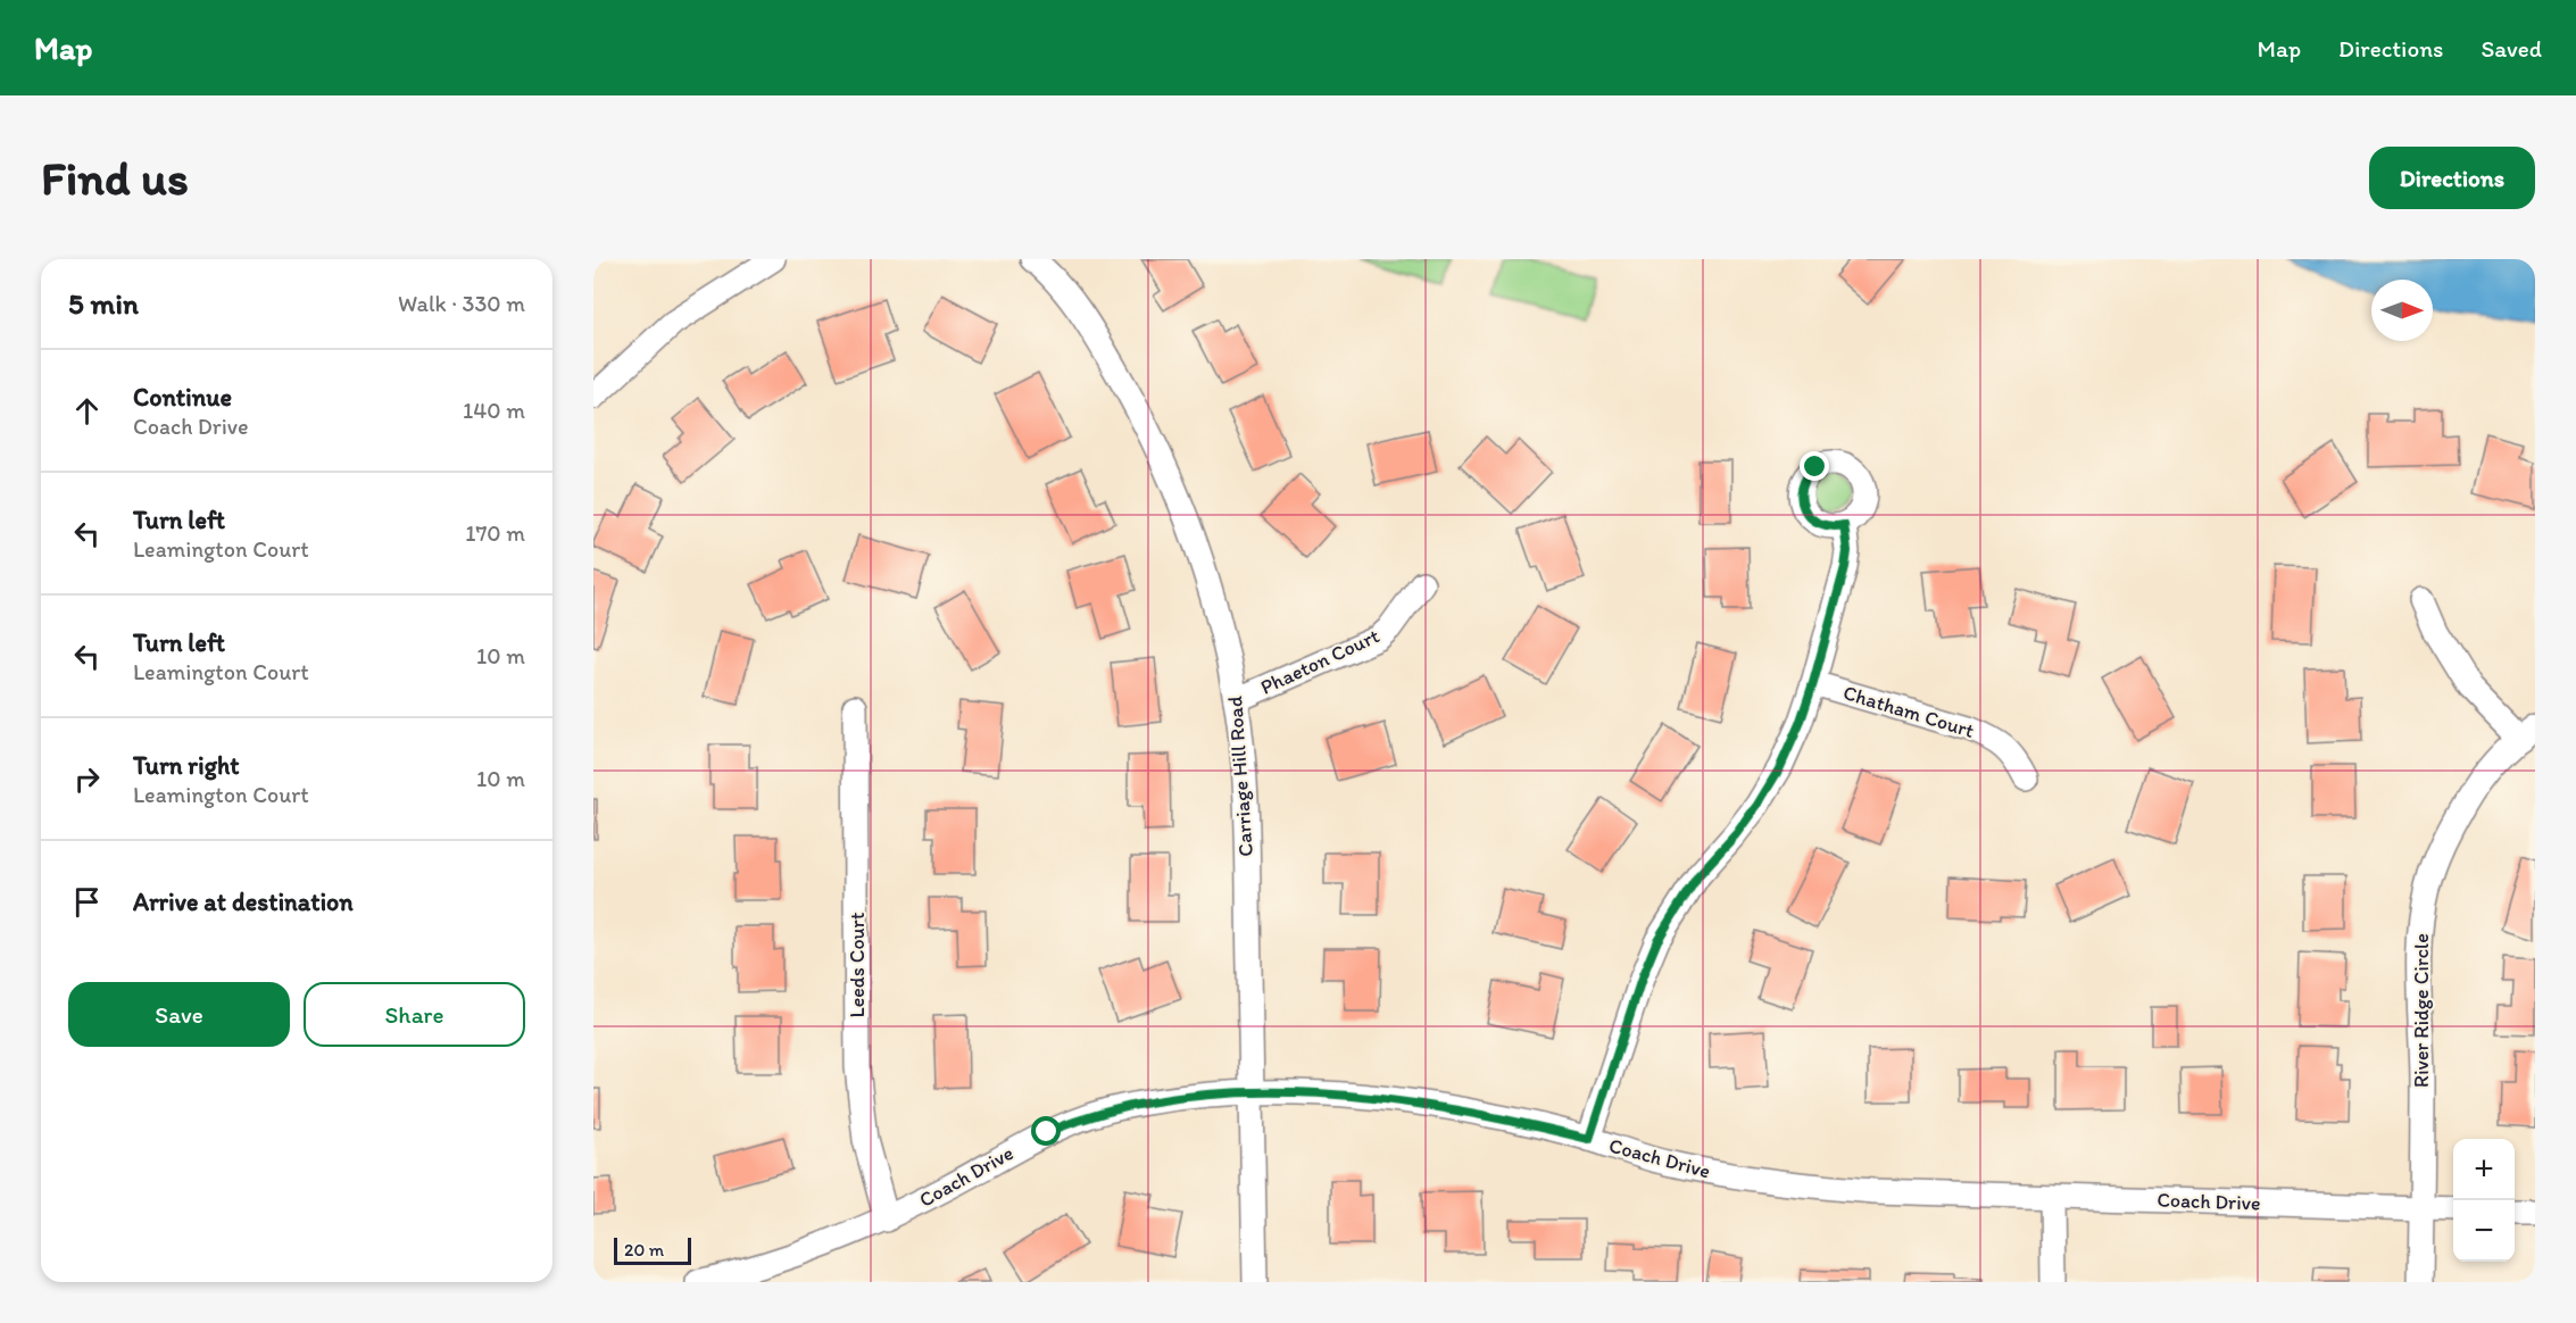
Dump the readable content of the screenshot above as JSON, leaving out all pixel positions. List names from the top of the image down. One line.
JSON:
{"streets":{"street":["Phaeton Court","Chatham Court","Carriage Hill Road","Leeds Court","River Ridge Circle","Coach Drive"]},"crossings":[["Phaeton Court","Carriage Hill Road"],["Carriage Hill Road","Coach Drive"],["Leeds Court","Coach Drive"],["River Ridge Circle","Coach Drive"]],"scale_bar":"20 m","north":"right","page":{"header":"Map","nav":["Map","Directions","Saved"],"buttons":["Directions",["Save","Share"]],"title":"Find us","heading":["5 min","Walk · 330 m"],"list":[["Continue","Coach Drive","140 m"],["Turn left","Leamington Court","170 m"],["Turn left","Leamington Court","10 m"],["Turn right","Leamington Court","10 m"],"Arrive at destination"],"map_buttons":["+","−"],"scale":"20 m"}}
